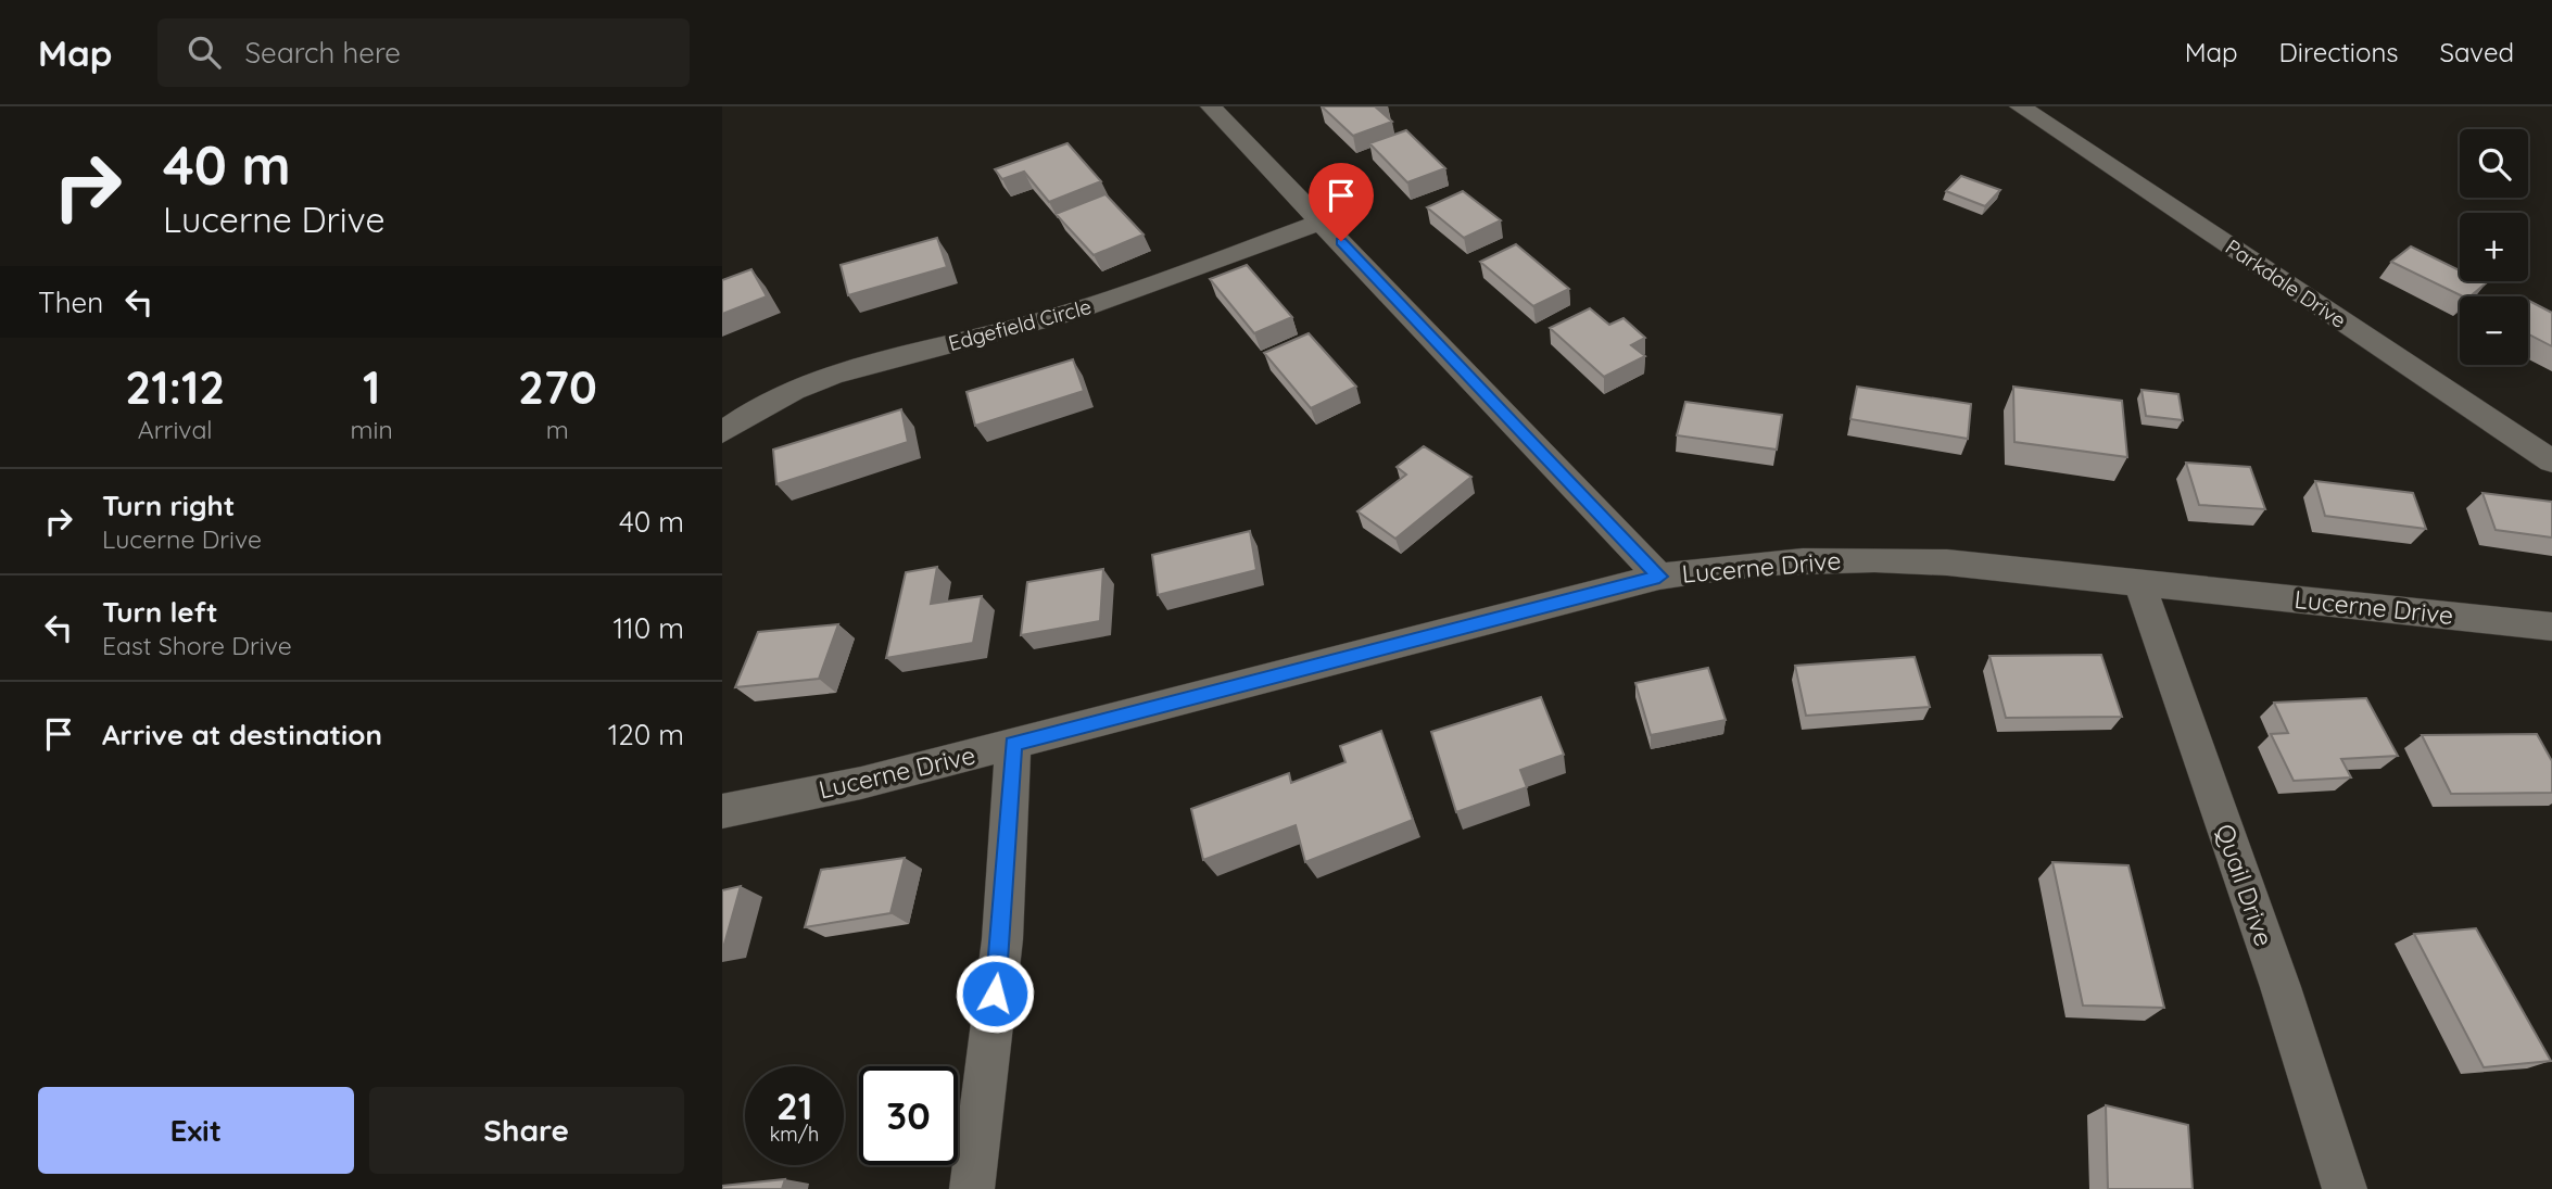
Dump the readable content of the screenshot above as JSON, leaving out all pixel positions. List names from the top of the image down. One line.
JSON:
{"streets":{"street":["Parkdale Drive","Edgefield Circle","Lucerne Drive","Quail Drive"]},"crossings":[["Lucerne Drive","Quail Drive"]],"page":{"header":"Map","search":"Search here","nav":["Map","Directions","Saved"],"turn":["40 m","Lucerne Drive"],"map_buttons":["+","−"],"then":"Then","eta":["21:12","Arrival","1","min","270","m"],"list":[{"name":"Turn right","note":"Lucerne Drive","value":"40 m"},{"name":"Turn left","note":"East Shore Drive","value":"110 m"},{"name":"Arrive at destination","value":"120 m"}],"speed":"21 km/h","limit":"30","buttons":["Exit","Share"]}}
